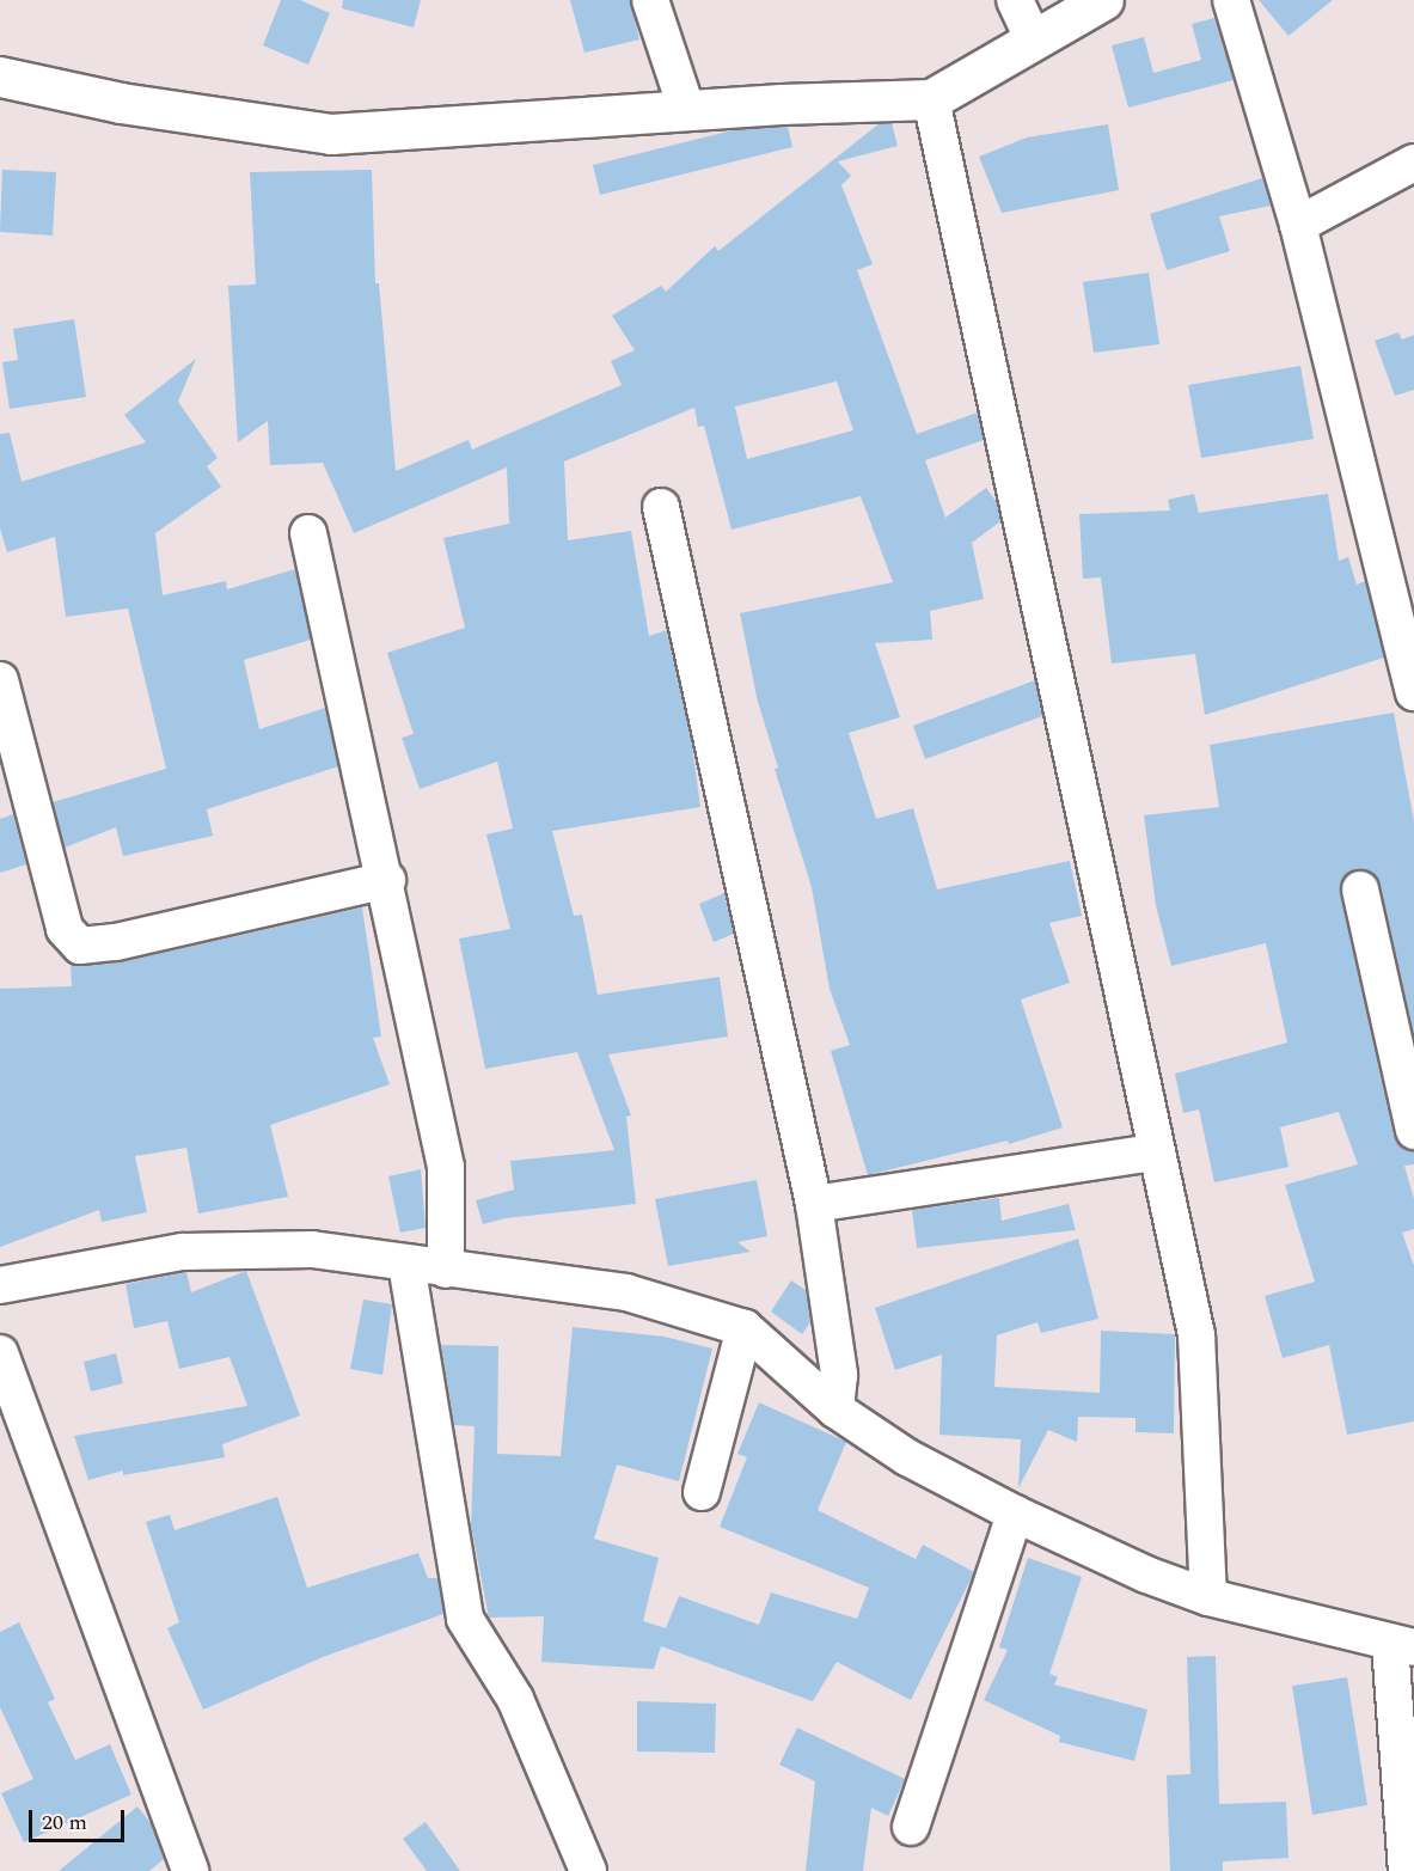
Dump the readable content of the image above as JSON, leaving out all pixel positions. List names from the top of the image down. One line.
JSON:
{"scale_bar":"20 m"}
